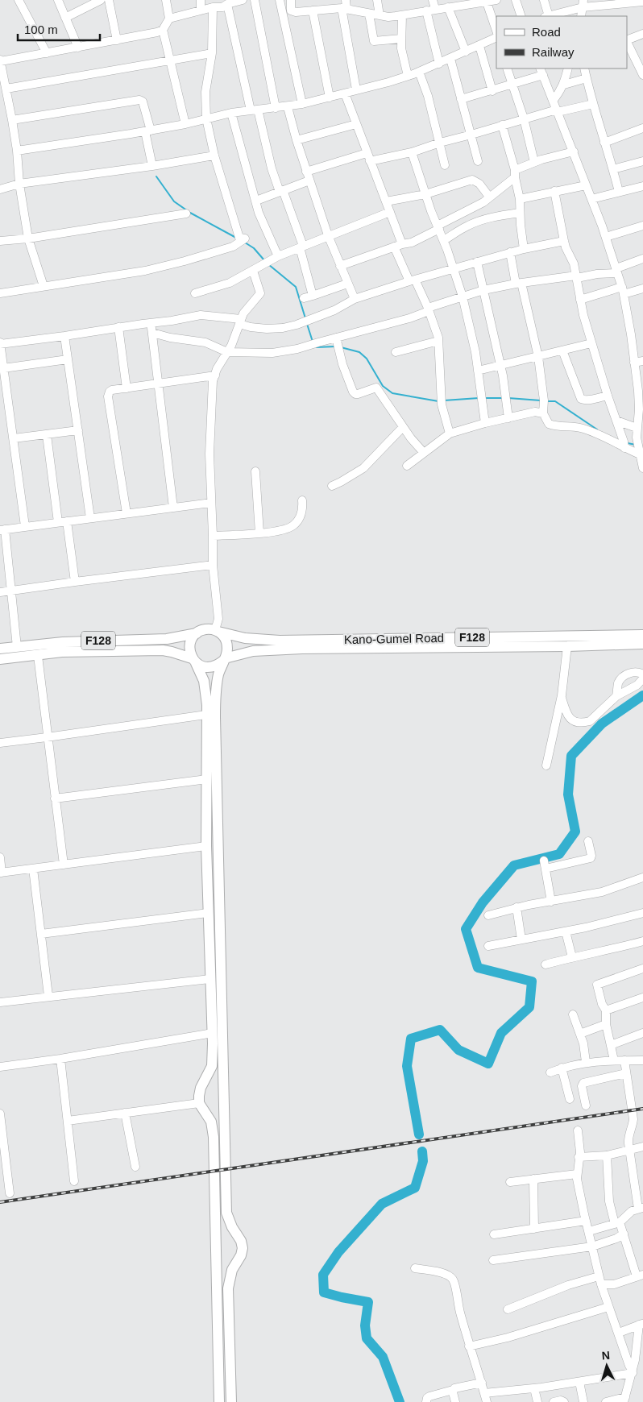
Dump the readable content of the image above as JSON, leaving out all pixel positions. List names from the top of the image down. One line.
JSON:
{"streets":{"main road":["F128","Kano-Gumel Road"]},"crossings":[["F128","Kano-Gumel Road"]],"legend":["Road","Railway"],"scale_bar":"100 m","north":"top"}
